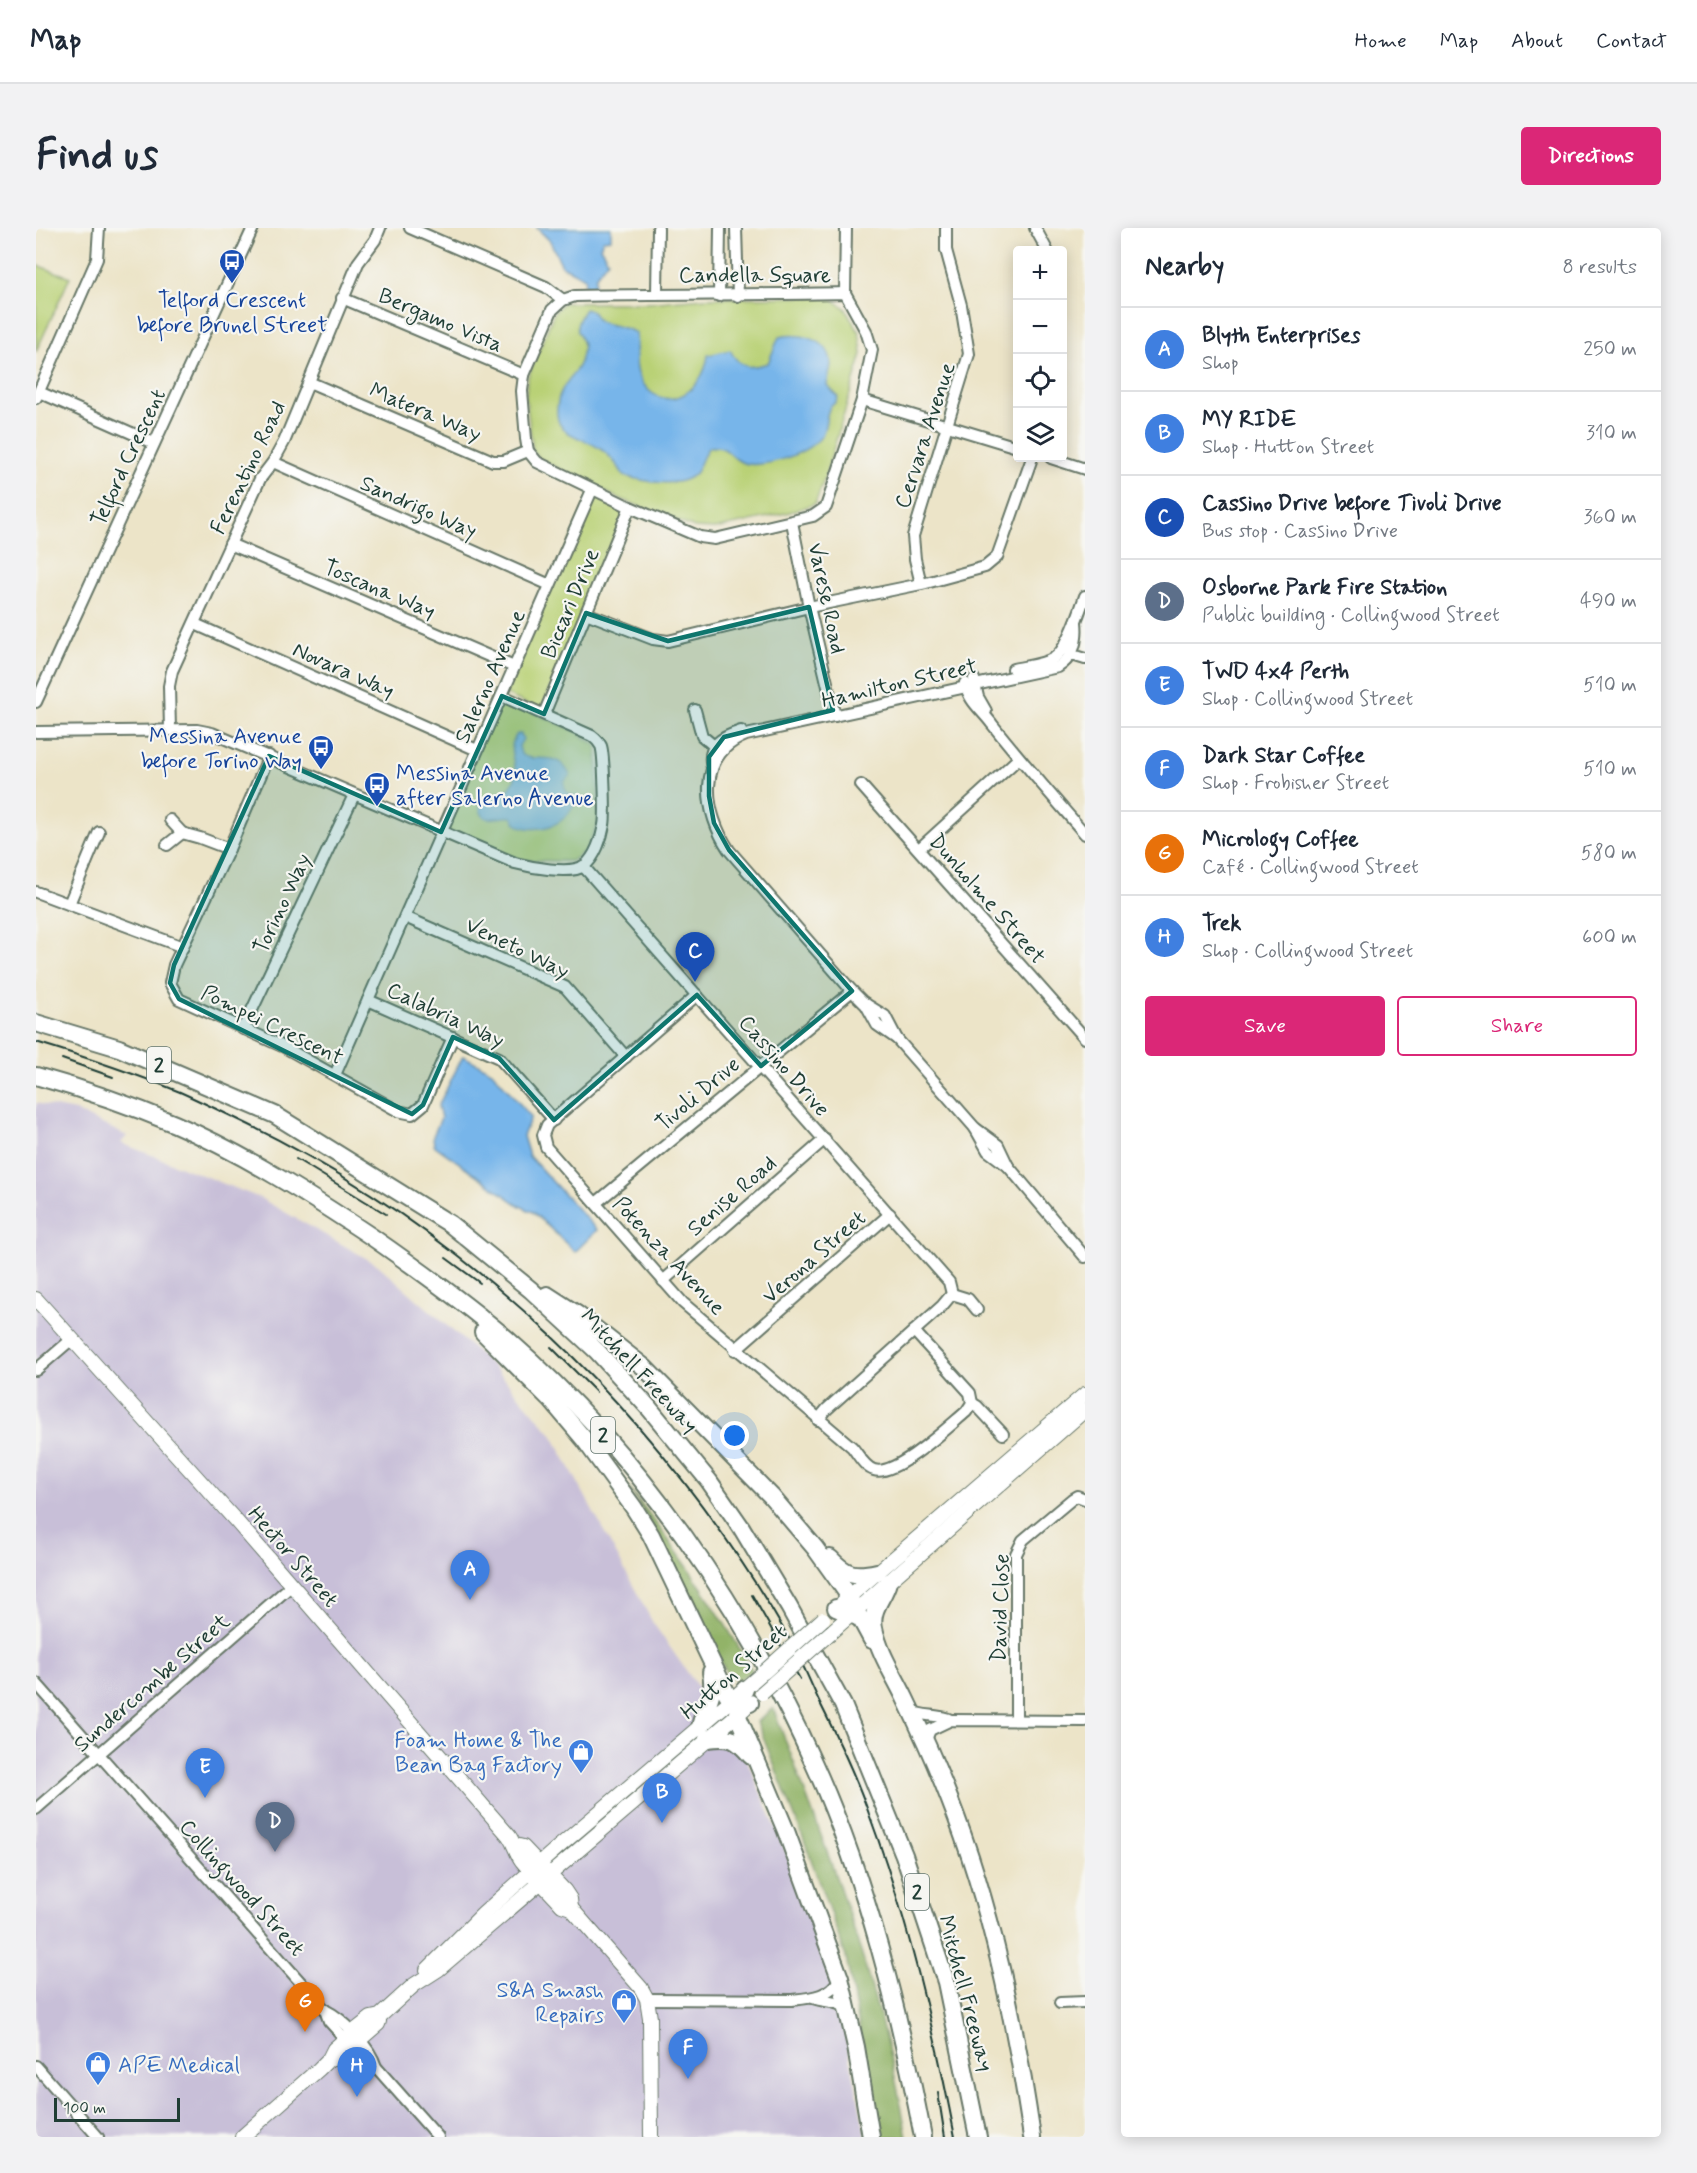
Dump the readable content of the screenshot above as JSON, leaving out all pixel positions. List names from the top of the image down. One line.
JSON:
{"streets":{"highway":["2","Mitchell Freeway"],"main road":["Hector Street","Hutton Street"],"street":["Candella Square","Bergamo Vista","Matera Way","Cervara Avenue","Telford Crescent","Ferentino Road","Sandrigo Way","Toscana Way","Varese Road","Biccari Drive","Novara Way","Salerno Avenue","Hamilton Street","Dunholme Street","Torino Way","Veneto Way","Calabria Way","Pompei Crescent","Cassino Drive","Tivoli Drive","Senise Road","Potenza Avenue","Verona Street","David Close","Sundercombe Street","Collingwood Street"]},"crossings":[["Candella Square","Matera Way"],["Candella Square","Varese Road"],["Candella Square","Biccari Drive"],["Candella Square","Salerno Avenue"],["Bergamo Vista","Ferentino Road"],["Matera Way","Ferentino Road"],["Ferentino Road","Sandrigo Way"],["Ferentino Road","Toscana Way"],["Ferentino Road","Novara Way"],["Sandrigo Way","Salerno Avenue"],["Toscana Way","Salerno Avenue"],["Varese Road","Hamilton Street"],["Novara Way","Salerno Avenue"],["Salerno Avenue","Veneto Way"],["Salerno Avenue","Calabria Way"],["Salerno Avenue","Pompei Crescent"],["Hamilton Street","Tivoli Drive"],["Torino Way","Pompei Crescent"],["Calabria Way","Pompei Crescent"],["Calabria Way","Potenza Avenue"],["Cassino Drive","Tivoli Drive"],["Cassino Drive","Senise Road"],["Cassino Drive","Verona Street"],["Tivoli Drive","Potenza Avenue"],["Senise Road","Potenza Avenue"],["Potenza Avenue","Verona Street"],["Hector Street","Hutton Street"],["Hector Street","Sundercombe Street"],["Hutton Street","Collingwood Street"],["Sundercombe Street","Collingwood Street"]],"places":{"bus stop":["Telford Crescent before Brunel Street","Messina Avenue before Torino Way","Messina Avenue after Salerno Avenue"],"shop":["Foam Home & The Bean Bag Factory","S&A Smash Repairs","APE Medical"]},"scale_bar":"100 m","page":{"header":"Map","nav":["Home","Map","About","Contact"],"buttons":["Directions",["Save","Share"]],"title":"Find us","heading":["Nearby","8 results"],"map_buttons":["+","−"],"list":[{"mark":"A","name":"Blyth Enterprises","note":"Shop","value":"250 m"},{"mark":"B","name":"MY RIDE","note":"Shop · Hutton Street","value":"310 m"},{"mark":"C","name":"Cassino Drive before Tivoli Drive","note":"Bus stop · Cassino Drive","value":"360 m"},{"mark":"D","name":"Osborne Park Fire Station","note":"Public building · Collingwood Street","value":"490 m"},{"mark":"E","name":"TWD 4x4 Perth","note":"Shop · Collingwood Street","value":"510 m"},{"mark":"F","name":"Dark Star Coffee","note":"Shop · Frobisher Street","value":"510 m"},{"mark":"G","name":"Micrology Coffee","note":"Café · Collingwood Street","value":"580 m"},{"mark":"H","name":"Trek","note":"Shop · Collingwood Street","value":"600 m"}],"pins":["C","A","E","B","D","G","F","H"],"scale":"100 m"}}
